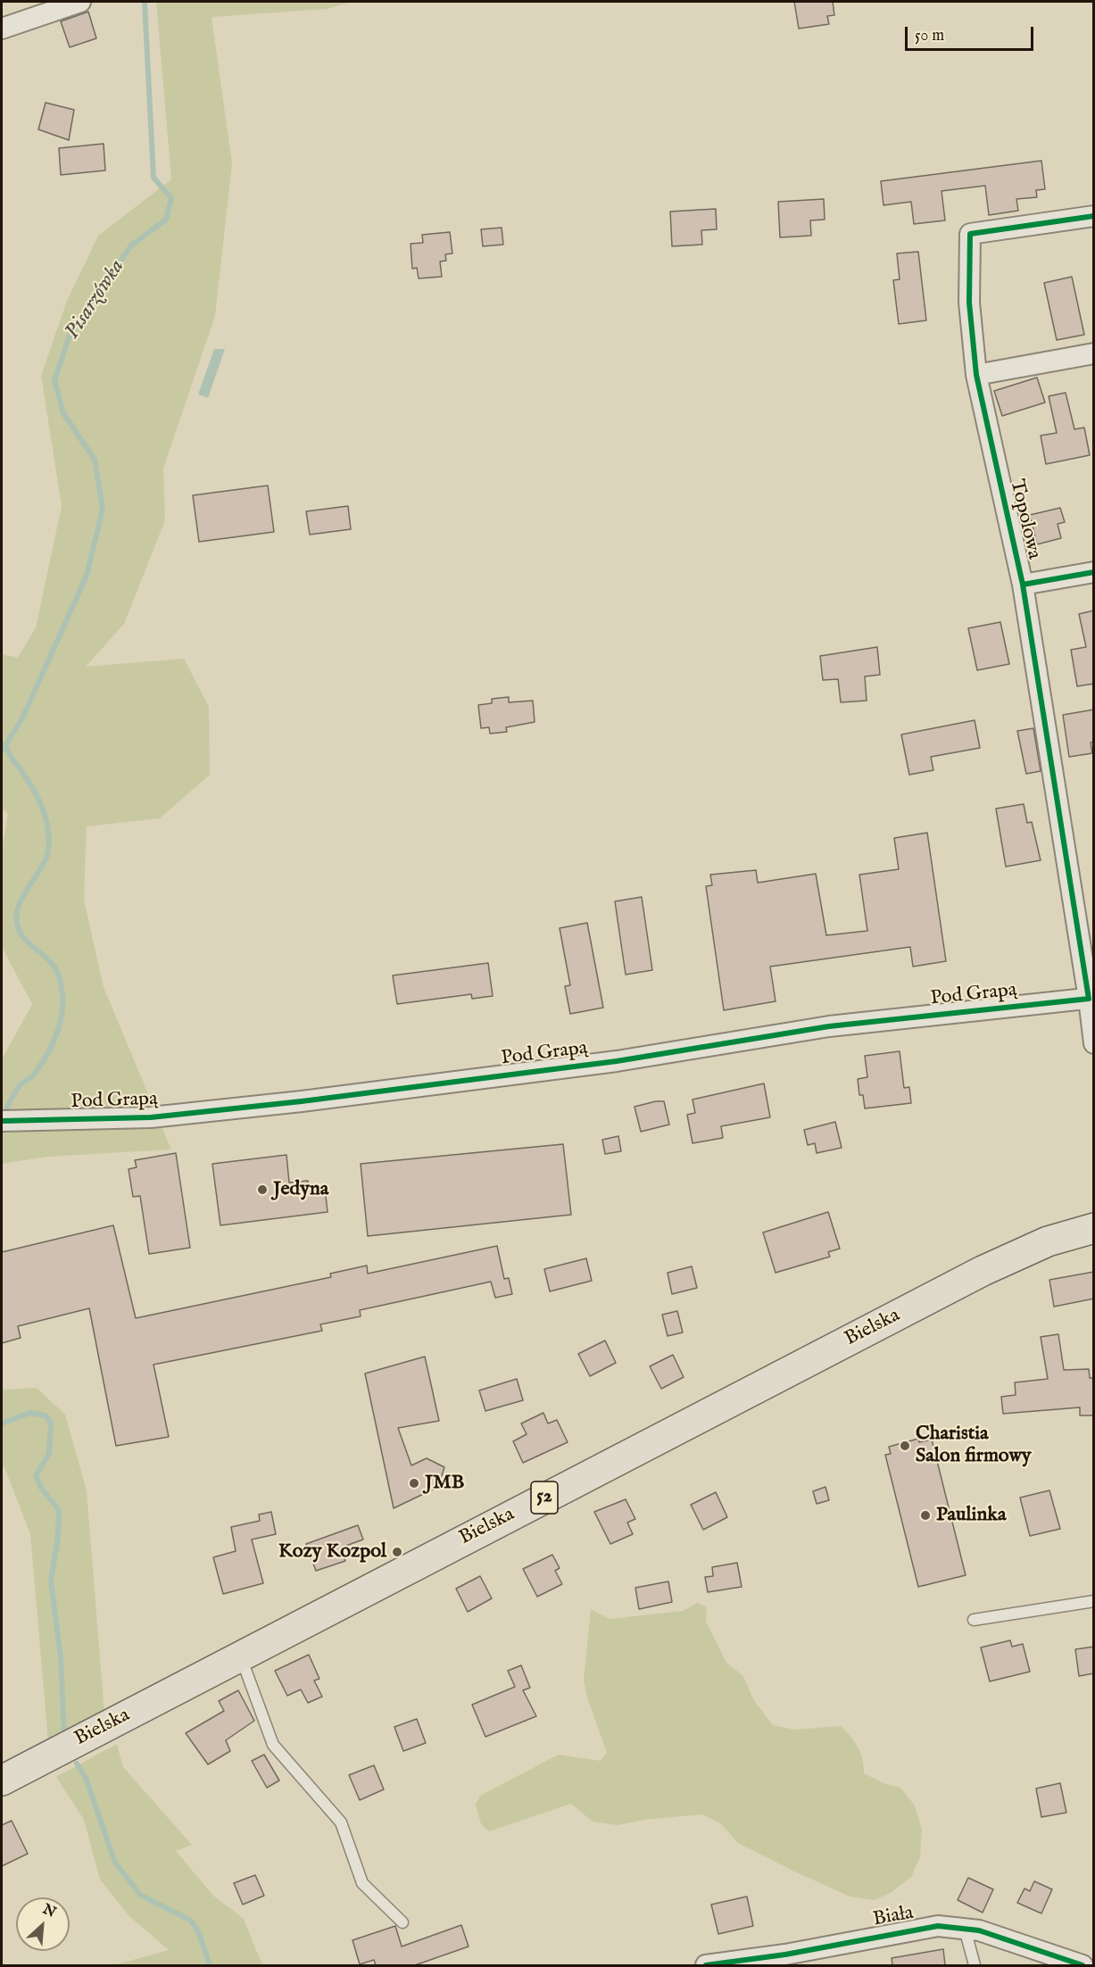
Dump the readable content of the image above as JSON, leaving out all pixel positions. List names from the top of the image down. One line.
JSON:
{"streets":{"main road":["Bielska","52"],"street":["Topolowa","Pod Grapą","Biała"]},"crossings":[["Topolowa","Pod Grapą"]],"water":["Pisarzówka"],"places":["Jedyna","Charistia Salon firmowy","JMB","Paulinka","Kozy Kozpol"],"scale_bar":"50 m","north":"top right"}
